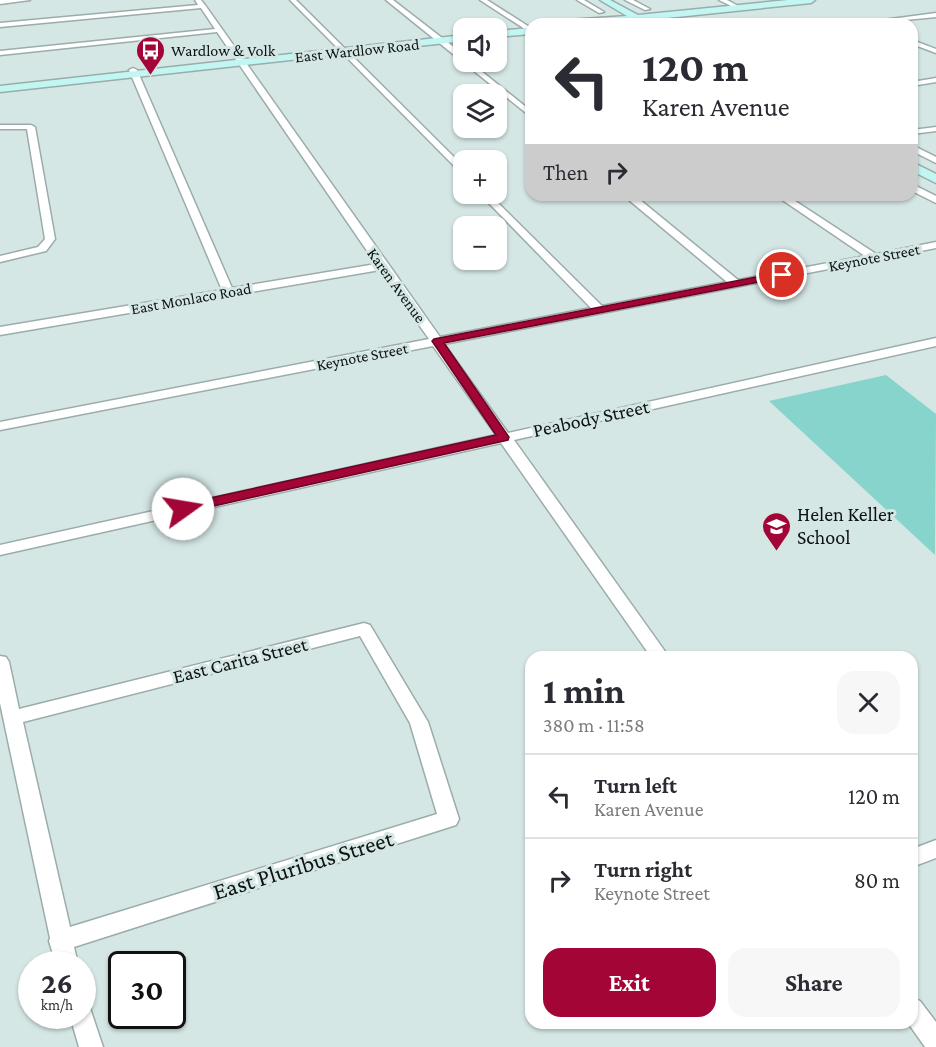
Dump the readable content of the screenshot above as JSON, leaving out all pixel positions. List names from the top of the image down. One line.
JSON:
{"streets":{"main road":["East Wardlow Road"],"street":["Keynote Street","Karen Avenue","East Monlaco Road","Peabody Street","East Carita Street","East Pluribus Street"]},"crossings":[["East Wardlow Road","Karen Avenue"],["Keynote Street","Karen Avenue"],["Karen Avenue","East Monlaco Road"],["Karen Avenue","Peabody Street"],["East Carita Street","East Pluribus Street"]],"places":{"bus stop":["Wardlow & Volk"],"school or university":["Helen Keller School"]},"page":{"map_buttons":["+","−"],"turn":["120 m","Karen Avenue"],"then":"Then","heading":["1 min","380 m · 11:58"],"list":[{"name":"Turn left","note":"Karen Avenue","value":"120 m"},{"name":"Turn right","note":"Keynote Street","value":"80 m"}],"buttons":["Exit","Share"],"speed":"26 km/h","limit":"30"}}
